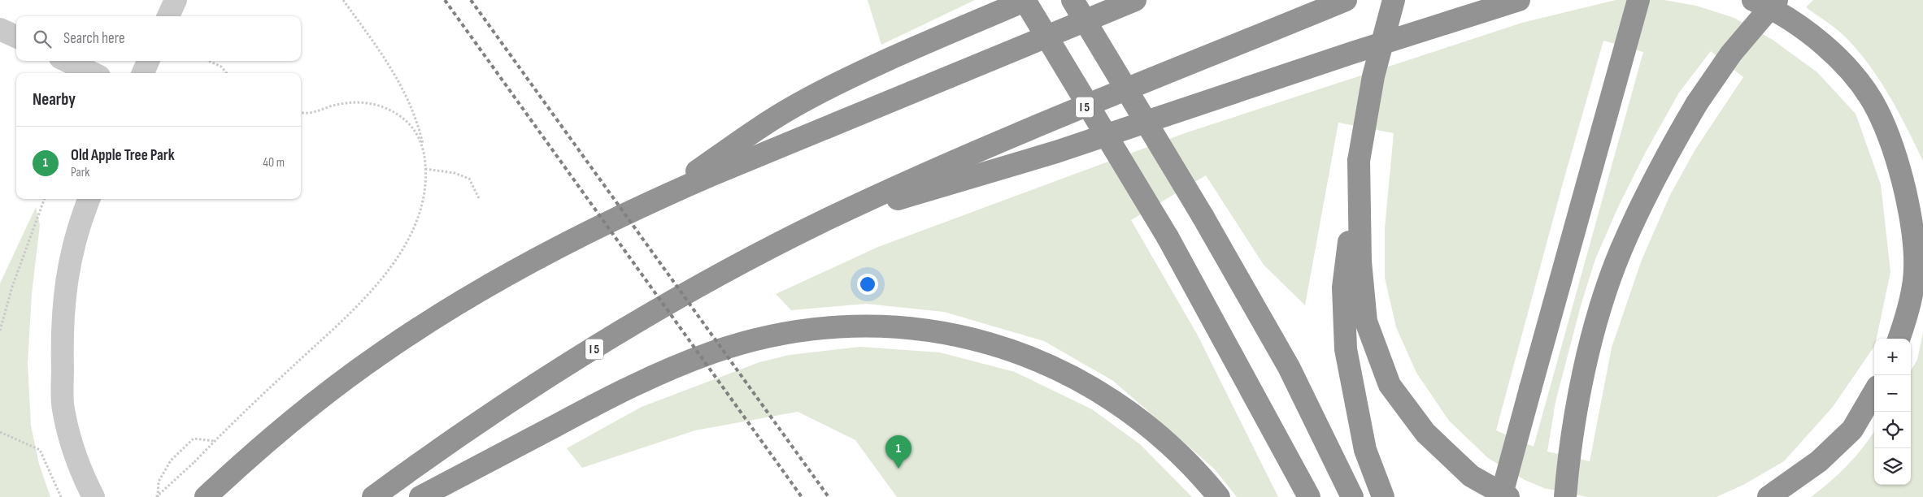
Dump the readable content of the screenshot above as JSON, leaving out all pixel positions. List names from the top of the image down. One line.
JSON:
{"streets":{"highway":["I 5"]},"page":{"search":"Search here","heading":"Nearby","list":[{"mark":"1","name":"Old Apple Tree Park","note":"Park","value":"40 m"}],"map_buttons":["+","−"],"pins":"1"}}
